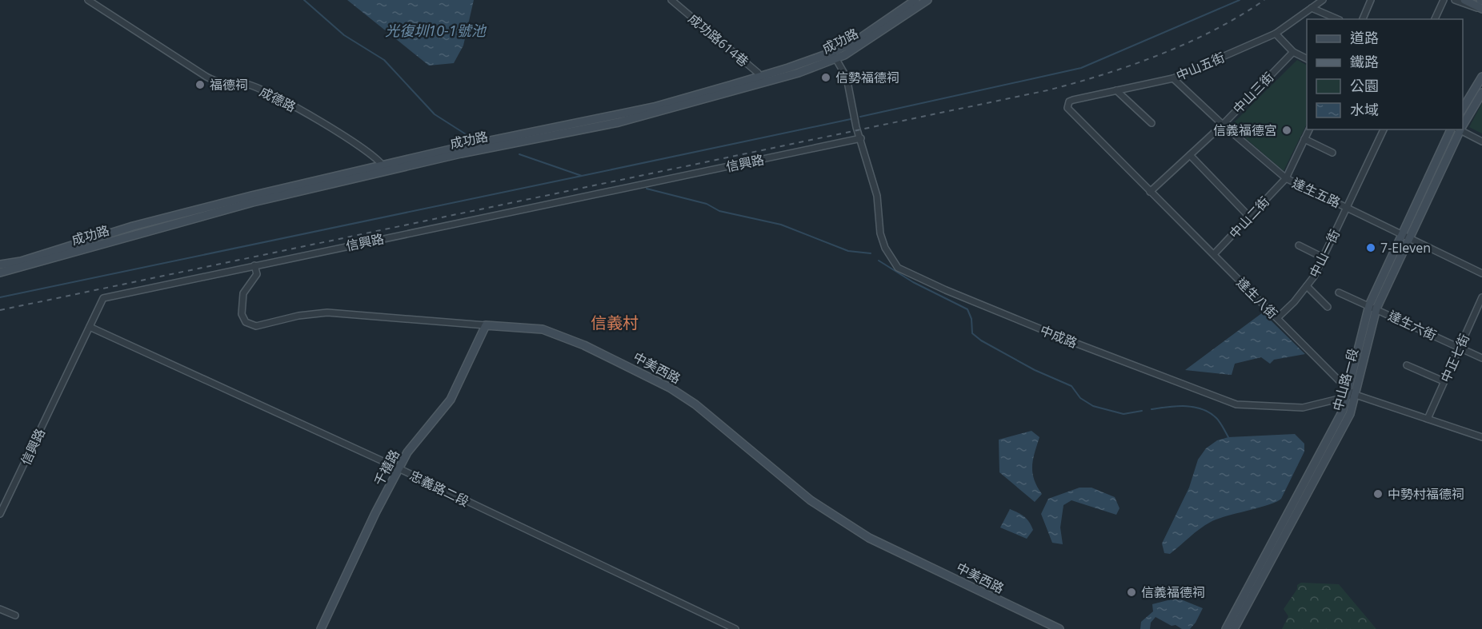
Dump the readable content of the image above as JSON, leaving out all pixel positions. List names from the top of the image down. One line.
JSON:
{"streets":{"street":["成功路614巷","成功路","中山五街","中山三街","成德路","信興路","達生五路","中山二街","中山一街","達生八街","達生六街","中成路","中正七街","中美西路","中山路一段","千禧路","忠義路二段"]},"crossings":[["成功路614巷","成功路"],["成功路","成德路"],["成功路","中成路"],["中山五街","達生五路"],["中山五街","達生八街"],["中山三街","達生五路"],["中山三街","達生八街"],["信興路","中成路"],["信興路","中美西路"],["信興路","忠義路二段"],["達生五路","中山二街"],["達生五路","中山一街"],["達生五路","中山路一段"],["中山二街","達生八街"],["中山一街","達生八街"],["達生八街","中成路"],["達生八街","中正七街"],["達生八街","中山路一段"],["達生六街","中正七街"],["達生六街","中山路一段"],["中成路","中山路一段"],["中美西路","千禧路"],["千禧路","忠義路二段"]],"districts":["信義村"],"water":["光復圳10-1號池"],"places":["信勢福德祠","福德祠","信義福德宮","7-Eleven","中勢村福德祠","信義福德祠"],"legend":["道路","鐵路","公園","水域"]}
